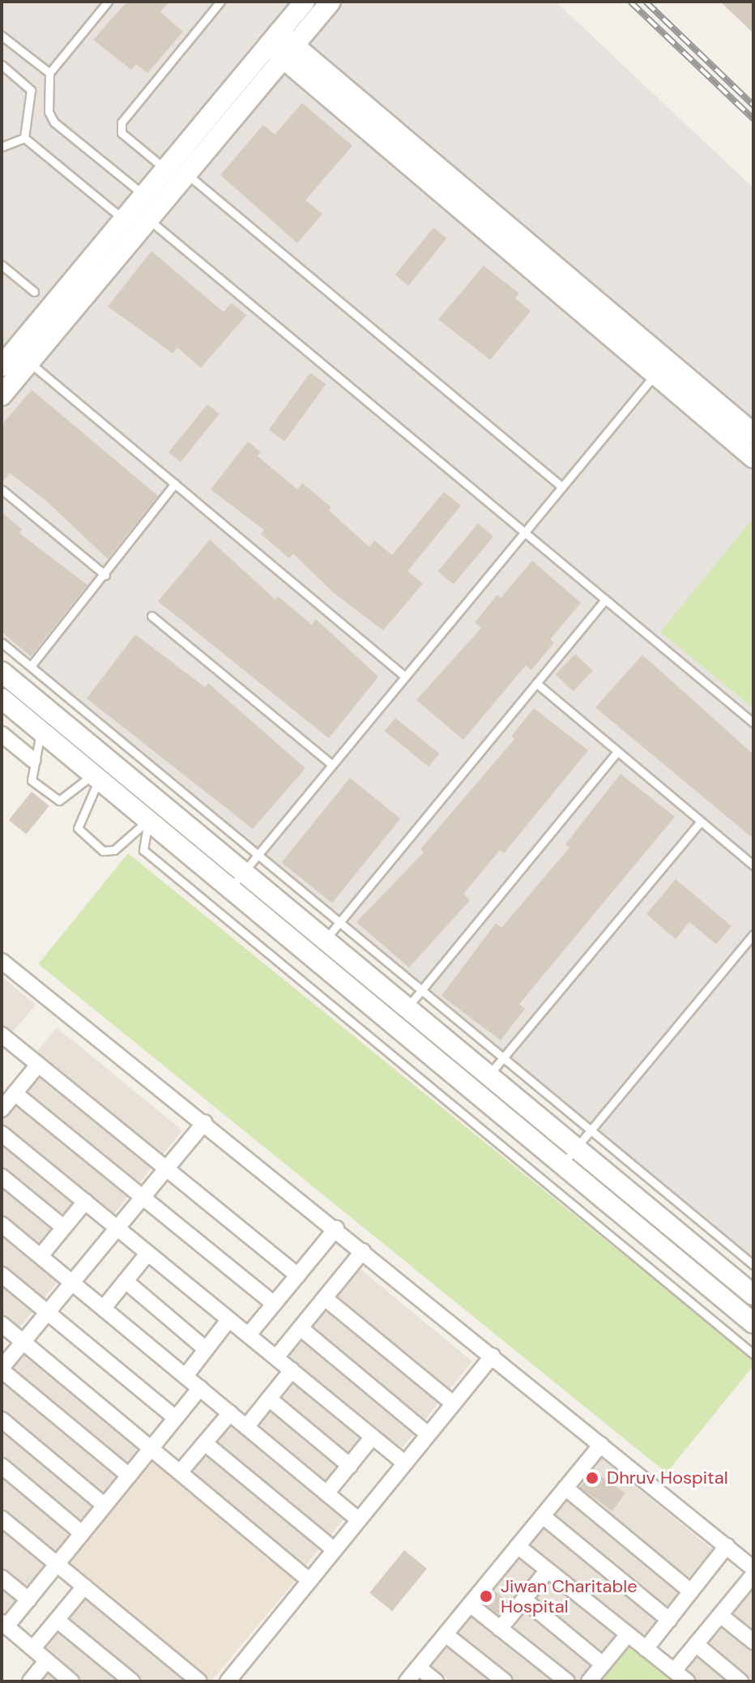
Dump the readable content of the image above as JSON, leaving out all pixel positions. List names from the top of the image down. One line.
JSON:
{"places":["Dhruv Hospital","Jiwan Charitable Hospital"]}
